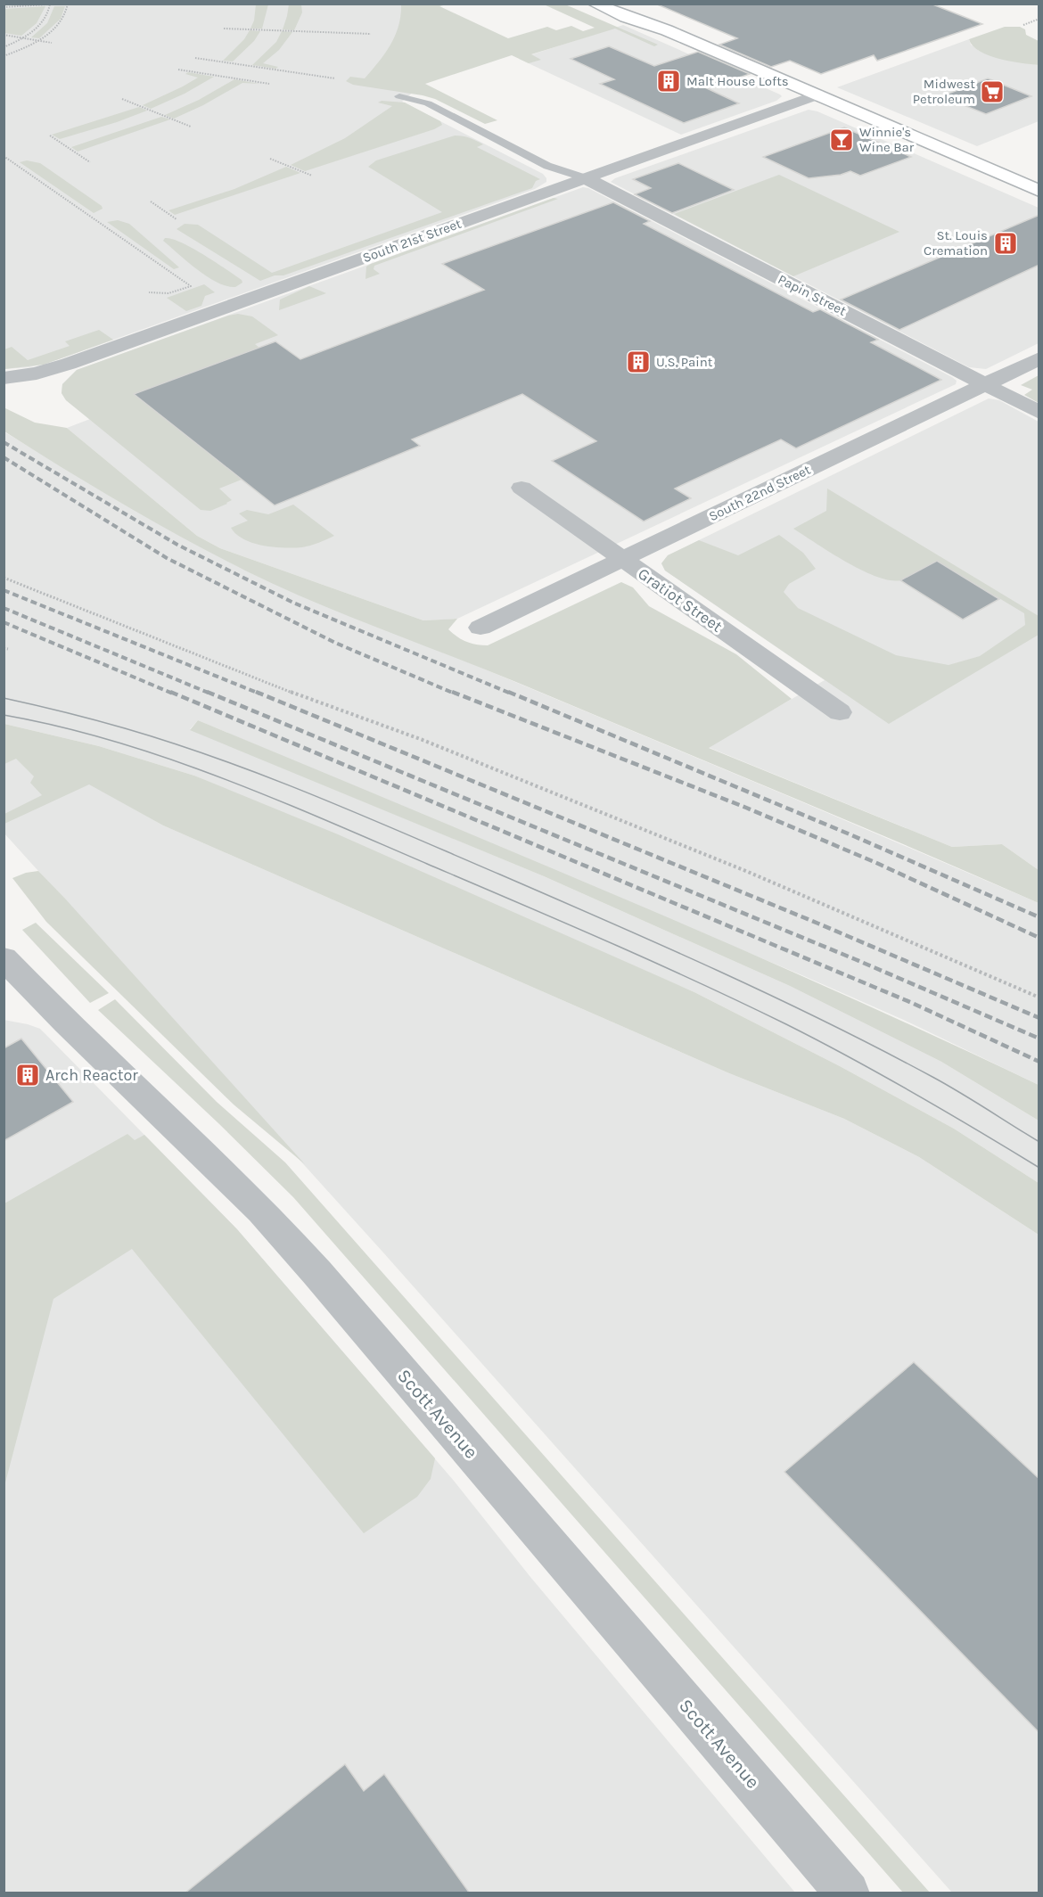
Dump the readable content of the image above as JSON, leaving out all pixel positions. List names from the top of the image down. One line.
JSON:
{"streets":{"street":["South 21st Street","Papin Street","South 22nd Street","Gratiot Street","Scott Avenue"]},"crossings":[["South 21st Street","Papin Street"],["Papin Street","South 22nd Street"],["South 22nd Street","Gratiot Street"]],"places":{"building":["Malt House Lofts","St. Louis Cremation","U.S. Paint","Arch Reactor"],"supermarket":["Midwest Petroleum"],"bar":["Winnie's Wine Bar"]}}
